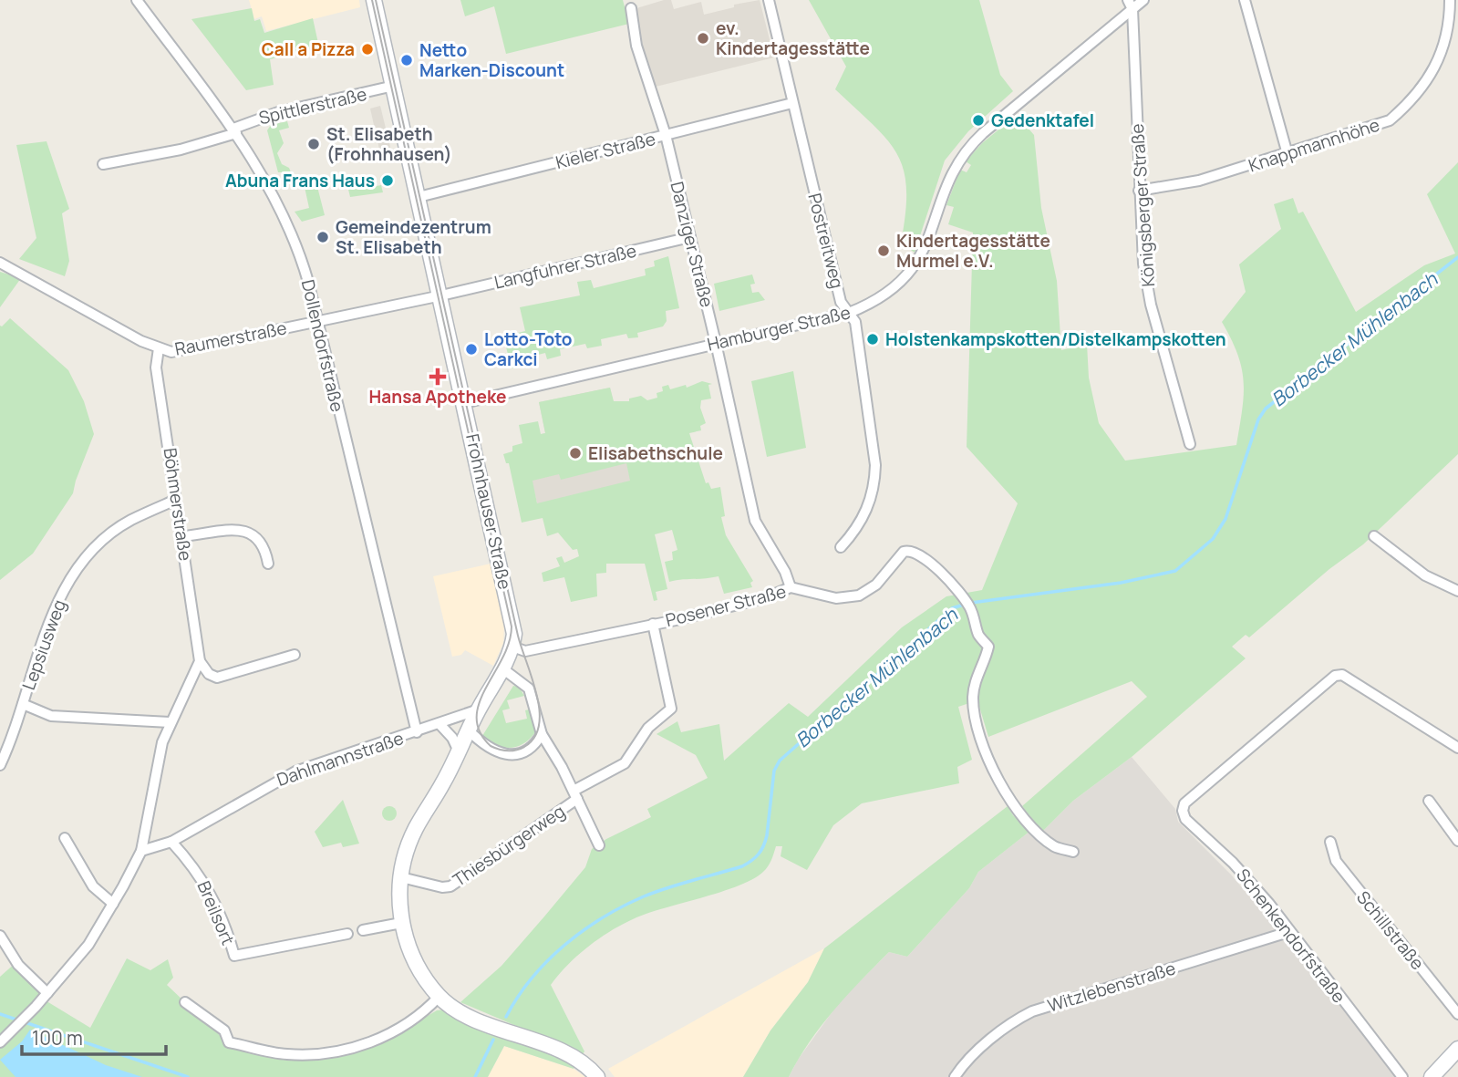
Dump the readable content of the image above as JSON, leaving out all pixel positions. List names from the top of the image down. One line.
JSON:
{"streets":{"main road":["Frohnhauser Straße"],"street":["Spittlerstraße","Knappmannhöhe","Kieler Straße","Königsberger Straße","Postreitweg","Danziger Straße","Langfuhrer Straße","Hamburger Straße","Raumerstraße","Dollendorfstraße","Böhmerstraße","Posener Straße","Lepsiusweg","Dahlmannstraße","Thiesbürgerweg","Breilsort","Schillstraße","Schenkendorfstraße","Witzlebenstraße"]},"crossings":[["Spittlerstraße","Dollendorfstraße"],["Spittlerstraße","Frohnhauser Straße"],["Knappmannhöhe","Königsberger Straße"],["Kieler Straße","Postreitweg"],["Kieler Straße","Danziger Straße"],["Kieler Straße","Frohnhauser Straße"],["Königsberger Straße","Hamburger Straße"],["Postreitweg","Hamburger Straße"],["Danziger Straße","Langfuhrer Straße"],["Danziger Straße","Hamburger Straße"],["Danziger Straße","Posener Straße"],["Langfuhrer Straße","Raumerstraße"],["Langfuhrer Straße","Frohnhauser Straße"],["Hamburger Straße","Frohnhauser Straße"],["Raumerstraße","Dollendorfstraße"],["Raumerstraße","Böhmerstraße"],["Raumerstraße","Frohnhauser Straße"],["Dollendorfstraße","Dahlmannstraße"],["Böhmerstraße","Lepsiusweg"],["Frohnhauser Straße","Posener Straße"],["Frohnhauser Straße","Dahlmannstraße"],["Frohnhauser Straße","Thiesbürgerweg"],["Posener Straße","Thiesbürgerweg"],["Dahlmannstraße","Breilsort"],["Schenkendorfstraße","Witzlebenstraße"]],"water":["Borbecker Mühlenbach"],"places":{"other":["ev. Kindertagesstätte","Call a Pizza","Netto Marken-Discount","Gedenktafel","St. Elisabeth (Frohnhausen)","Abuna Frans Haus","Gemeindezentrum St. Elisabeth","Kindertagesstätte Murmel e.V.","Holstenkampskotten/Distelkampskotten","Lotto-Toto Carkci","Elisabethschule"],"health":["Hansa Apotheke"]},"scale_bar":"100 m"}
